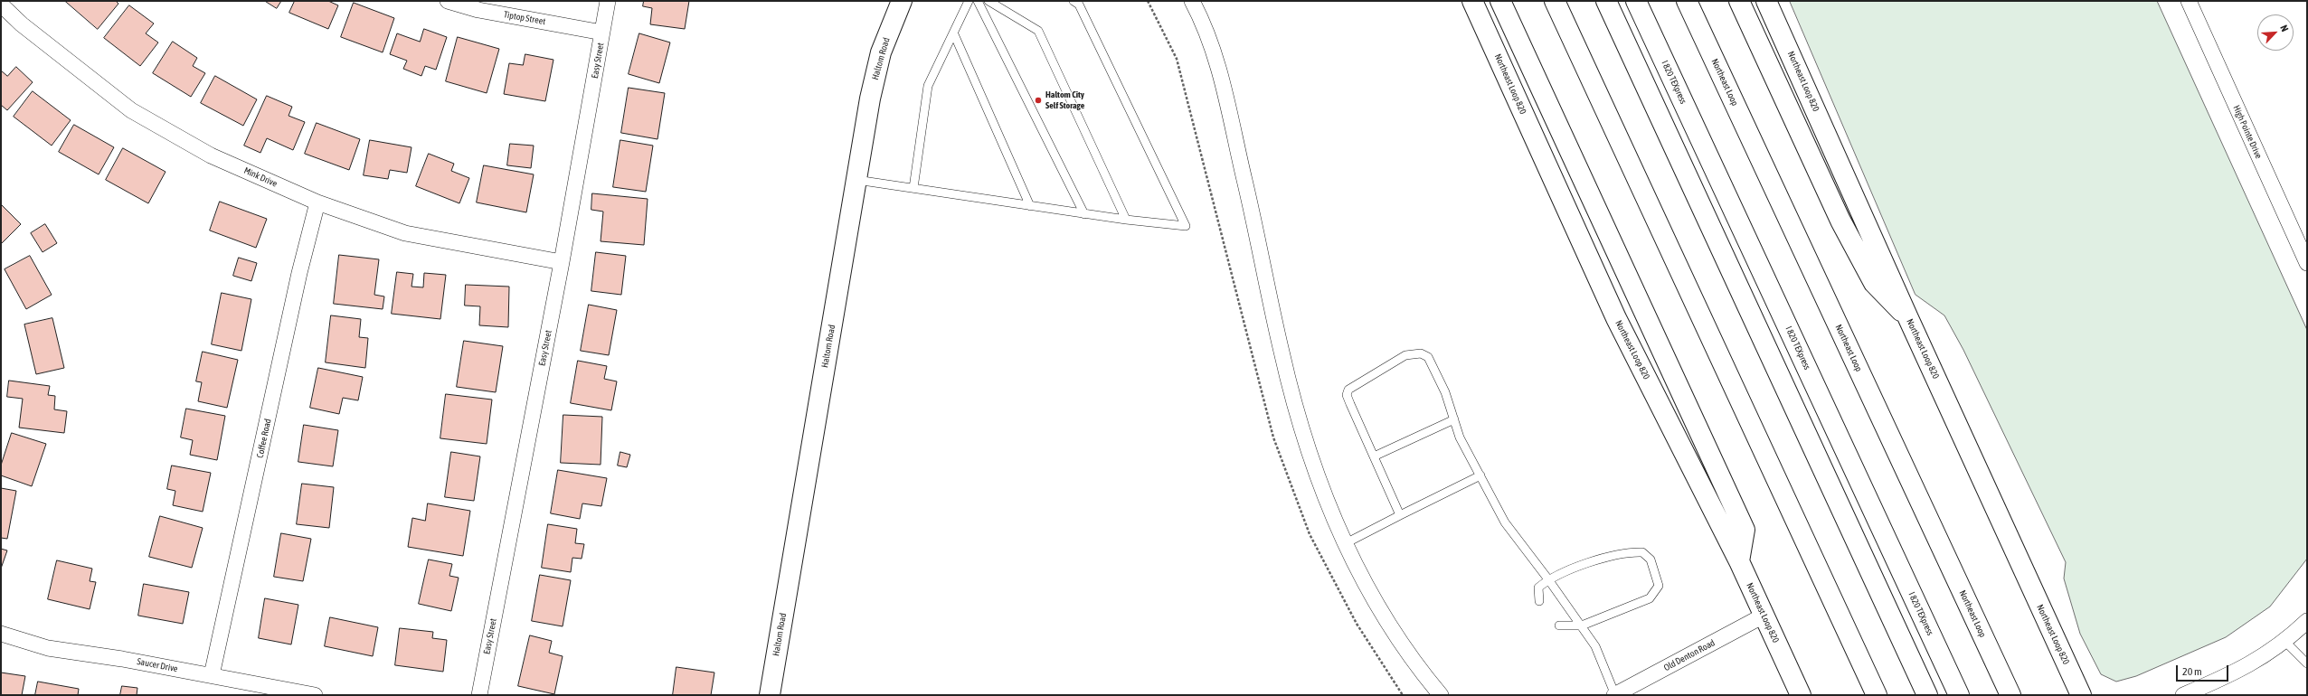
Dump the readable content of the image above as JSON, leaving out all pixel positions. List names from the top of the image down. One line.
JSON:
{"streets":{"main road":["Haltom Road","Northeast Loop 820","I 820 TEXpress","Northeast Loop"],"street":["Tiptop Street","Easy Street","High Pointe Drive","Mink Drive","Coffee Road","Old Denton Road","Saucer Drive"]},"crossings":[["Tiptop Street","Easy Street"],["Easy Street","Mink Drive"],["Northeast Loop 820","Old Denton Road"],["Mink Drive","Coffee Road"],["Coffee Road","Saucer Drive"]],"places":["Haltom City Self Storage"],"scale_bar":"20 m","north":"top right"}
